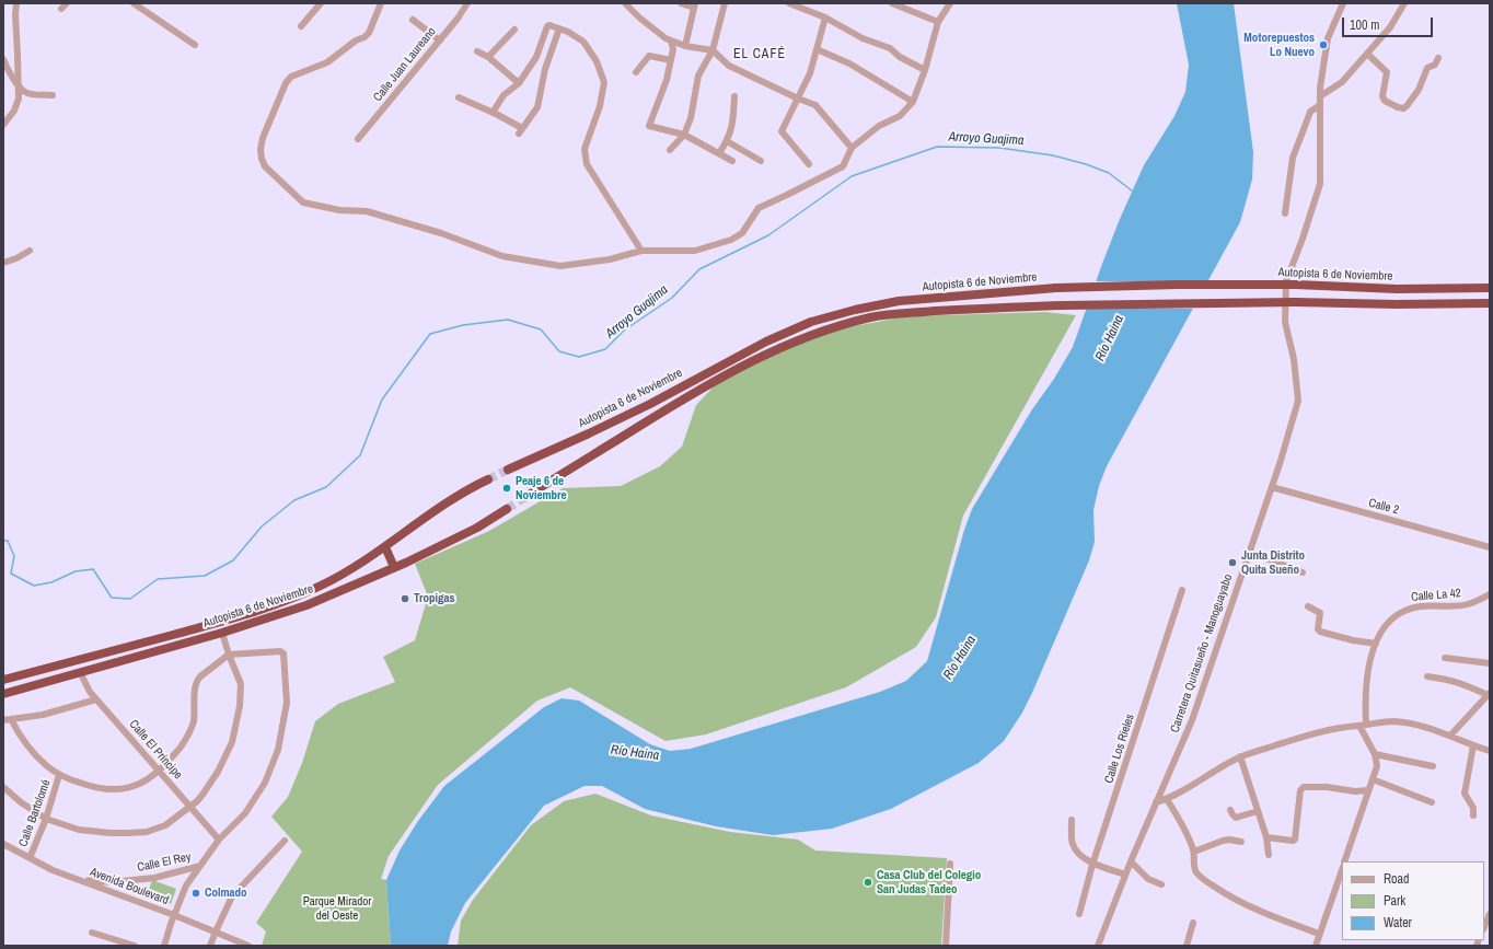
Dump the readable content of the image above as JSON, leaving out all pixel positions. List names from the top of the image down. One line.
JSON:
{"streets":{"highway":["Autopista 6 de Noviembre"],"street":["Calle Juan Laureano","Calle 2","Calle La 42","Carretera Quitasueño - Manoguayabo","Calle Los Rieles","Calle El Príncipe","Calle Bartolomé","Calle El Rey","Avenida Boulevard"]},"crossings":[["Autopista 6 de Noviembre","Calle El Príncipe"],["Calle 2","Carretera Quitasueño - Manoguayabo"],["Calle Bartolomé","Avenida Boulevard"],["Calle El Rey","Avenida Boulevard"]],"districts":["EL CAFÉ"],"water":["Arroyo Guajima","Río Haina"],"parks":["Parque Mirador del Oeste"],"places":["Motorepuestos Lo Nuevo","Peaje 6 de Noviembre","Junta Distrito Quita Sueño","Tropigas","Casa Club del Colegio San Judas Tadeo","Colmado"],"legend":["Road","Park","Water"],"scale_bar":"100 m"}
